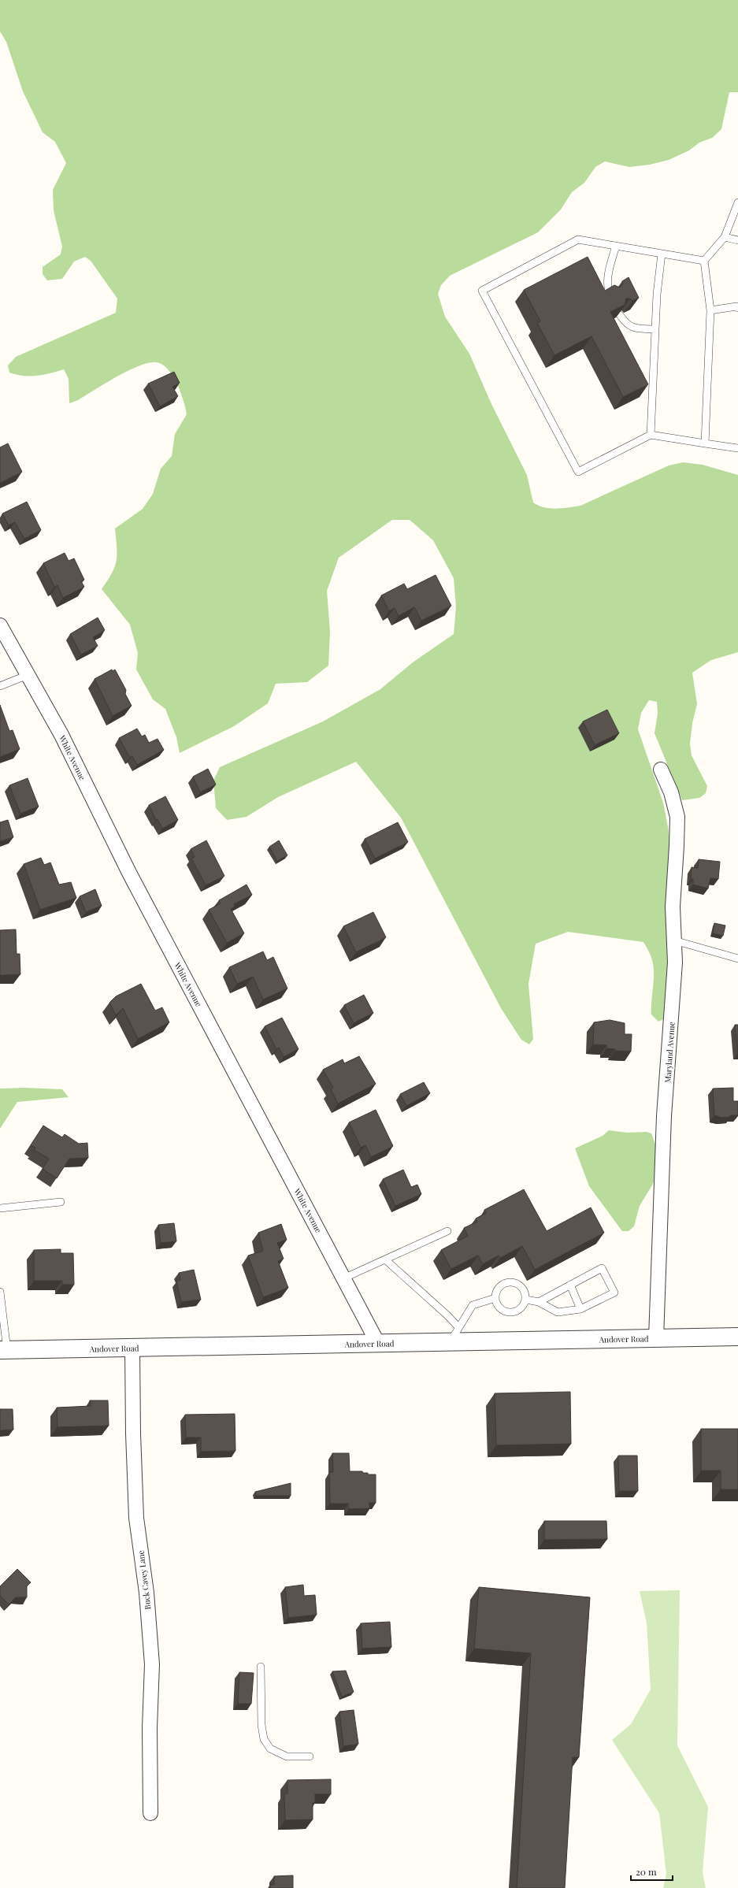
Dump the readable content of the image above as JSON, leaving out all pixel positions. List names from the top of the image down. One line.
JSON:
{"streets":{"street":["White Avenue","Maryland Avenue","Andover Road","Buck Cavey Lane"]},"crossings":[["White Avenue","Andover Road"],["Maryland Avenue","Andover Road"],["Andover Road","Buck Cavey Lane"]],"scale_bar":"20 m"}
